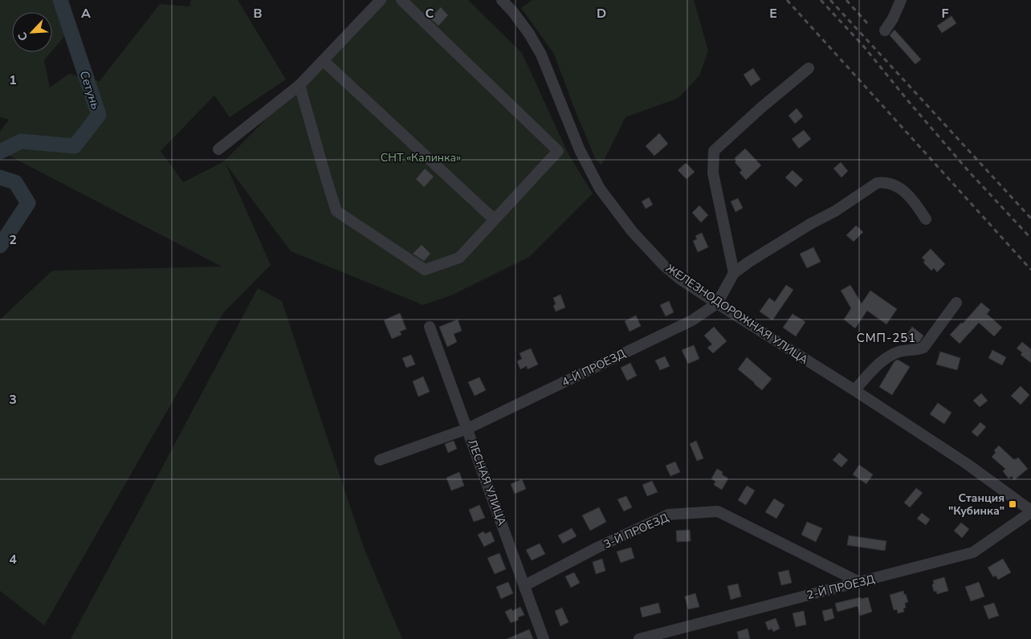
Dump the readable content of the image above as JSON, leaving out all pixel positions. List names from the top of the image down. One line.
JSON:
{"streets":{"street":["ЖЕЛЕЗНОДОРОЖНАЯ УЛИЦА","4-Й ПРОЕЗД","ЛЕСНАЯ УЛИЦА","3-Й ПРОЕЗД","2-Й ПРОЕЗД"]},"crossings":[["ЖЕЛЕЗНОДОРОЖНАЯ УЛИЦА","4-Й ПРОЕЗД"],["ЖЕЛЕЗНОДОРОЖНАЯ УЛИЦА","2-Й ПРОЕЗД"],["4-Й ПРОЕЗД","ЛЕСНАЯ УЛИЦА"],["ЛЕСНАЯ УЛИЦА","3-Й ПРОЕЗД"],["3-Й ПРОЕЗД","2-Й ПРОЕЗД"]],"districts":["СМП-251"],"water":["Сетунь"],"parks":["СНТ «Калинка»"],"places":{"transit":["Станция \"Кубинка\""]},"north":"bottom left","grid":{"columns":["A","B","C","D","E","F"],"rows":["1","2","3","4"]}}
